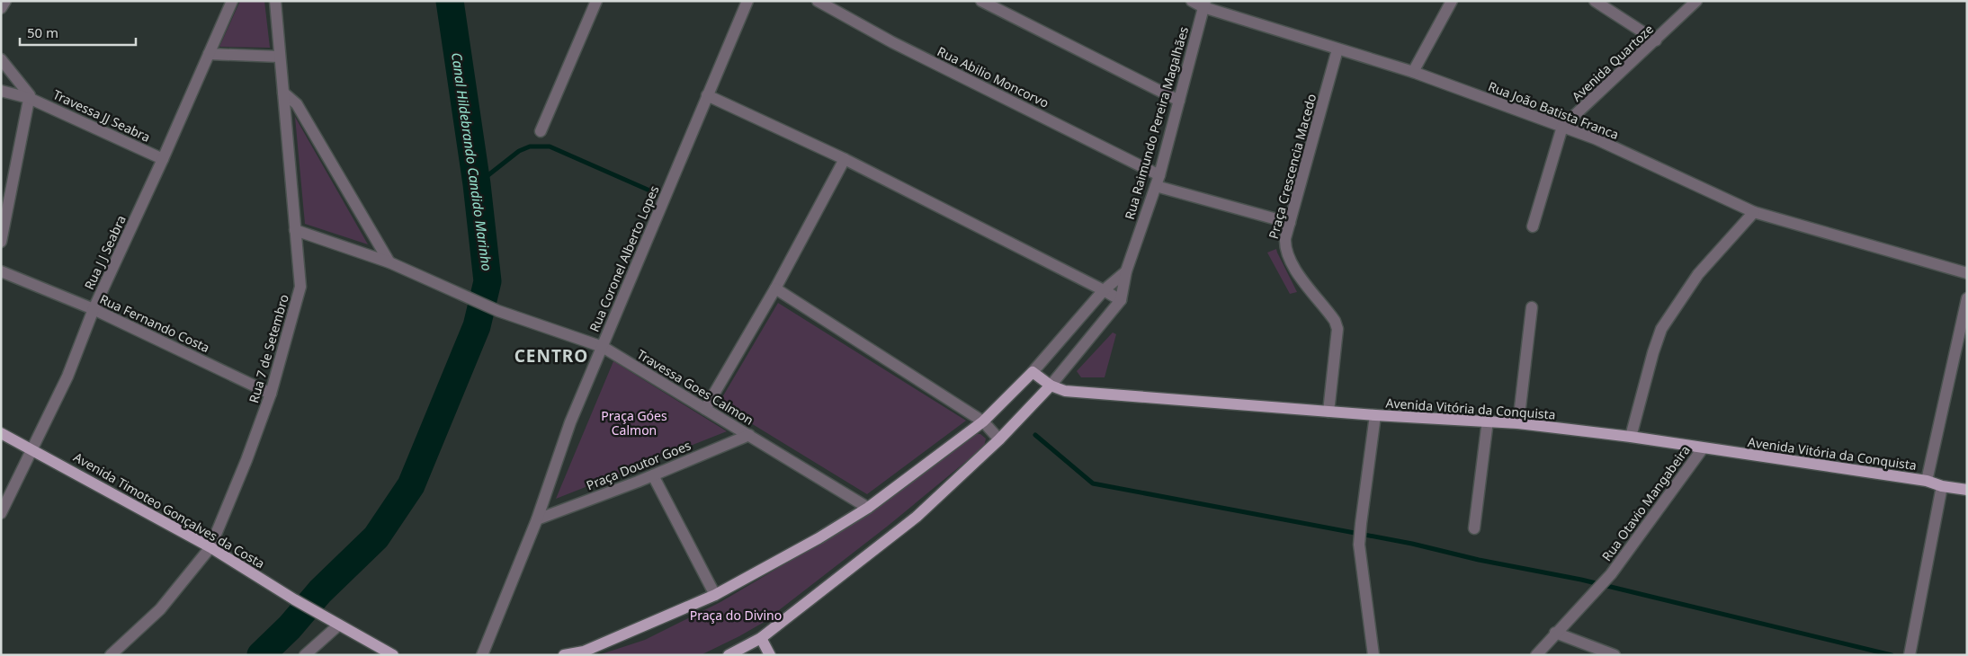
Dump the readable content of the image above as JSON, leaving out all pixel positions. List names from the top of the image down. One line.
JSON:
{"streets":{"main road":["Rua Raimundo Pereira Magalhães","Avenida Vitória da Conquista","Avenida Timoteo Gonçalves da Costa"],"street":["Avenida Quartoze","Rua Abilio Moncorvo","Rua João Batista Franca","Travessa JJ Seabra","Praça Crescencia Macedo","Rua J J Seabra","Rua Coronel Alberto Lopes","Rua Fernando Costa","Rua 7 de Setembro","Travessa Goes Calmon","Praça Doutor Goes","Rua Otavio Mangabeira"]},"crossings":[["Avenida Quartoze","Rua João Batista Franca"],["Rua Abilio Moncorvo","Rua Raimundo Pereira Magalhães"],["Rua Abilio Moncorvo","Praça Crescencia Macedo"],["Rua João Batista Franca","Rua Raimundo Pereira Magalhães"],["Rua João Batista Franca","Praça Crescencia Macedo"],["Travessa JJ Seabra","Rua J J Seabra"],["Rua Raimundo Pereira Magalhães","Avenida Vitória da Conquista"],["Praça Crescencia Macedo","Avenida Vitória da Conquista"],["Rua J J Seabra","Rua Fernando Costa"],["Rua J J Seabra","Avenida Timoteo Gonçalves da Costa"],["Rua Coronel Alberto Lopes","Travessa Goes Calmon"],["Rua Coronel Alberto Lopes","Praça Doutor Goes"],["Rua Fernando Costa","Rua 7 de Setembro"],["Rua 7 de Setembro","Travessa Goes Calmon"],["Rua 7 de Setembro","Avenida Timoteo Gonçalves da Costa"],["Travessa Goes Calmon","Praça Doutor Goes"],["Avenida Vitória da Conquista","Rua Otavio Mangabeira"]],"districts":["CENTRO"],"water":["Canal Hildebrando Candido Marinho"],"parks":["Praça Góes Calmon","Praça do Divino"],"scale_bar":"50 m"}
